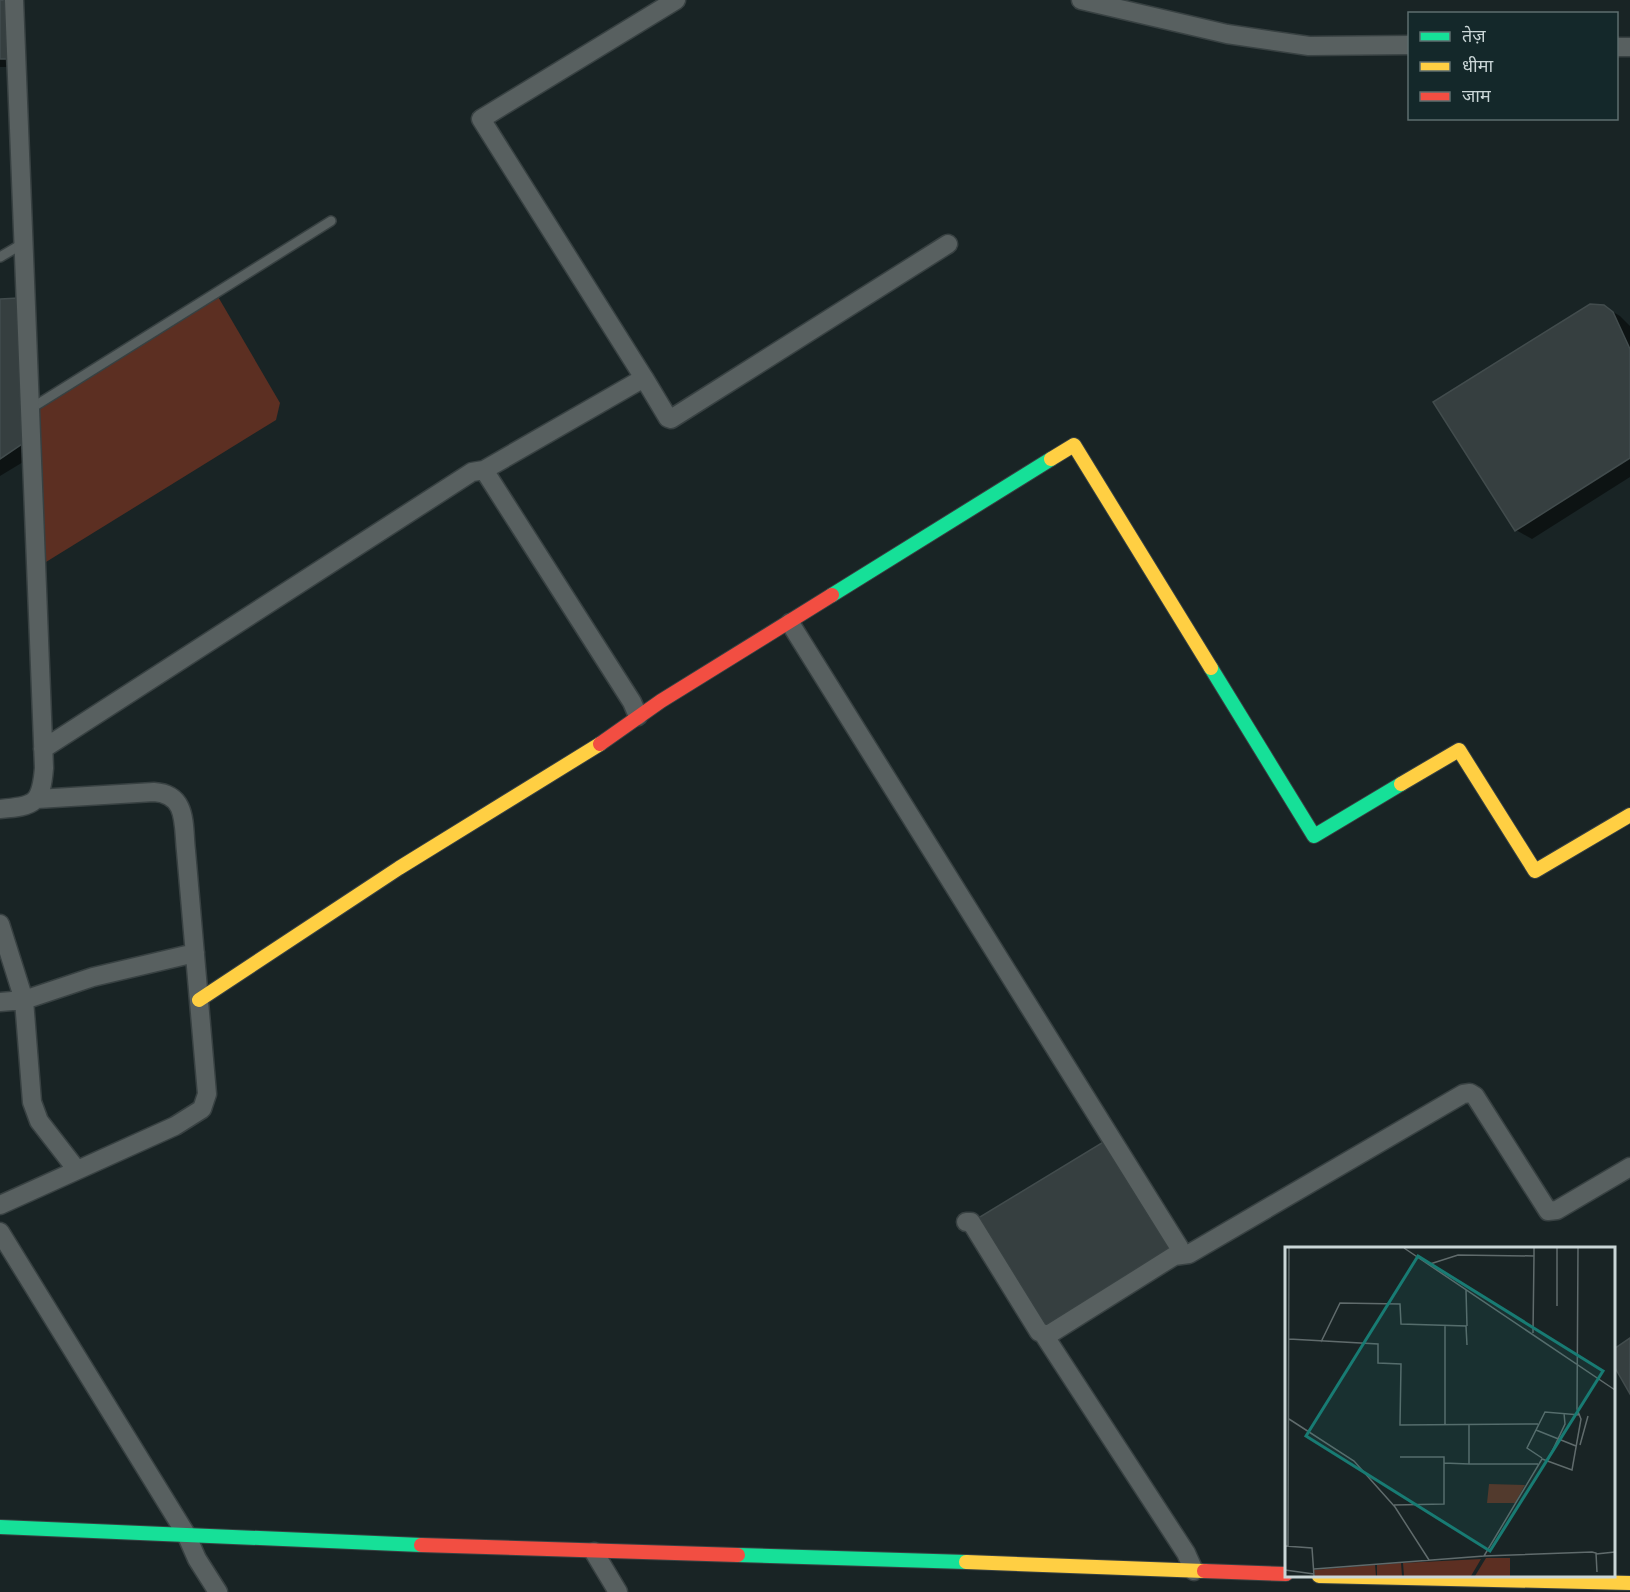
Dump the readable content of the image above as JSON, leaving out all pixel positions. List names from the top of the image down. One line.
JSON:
{"legend":["तेज़","धीमा","जाम"]}
